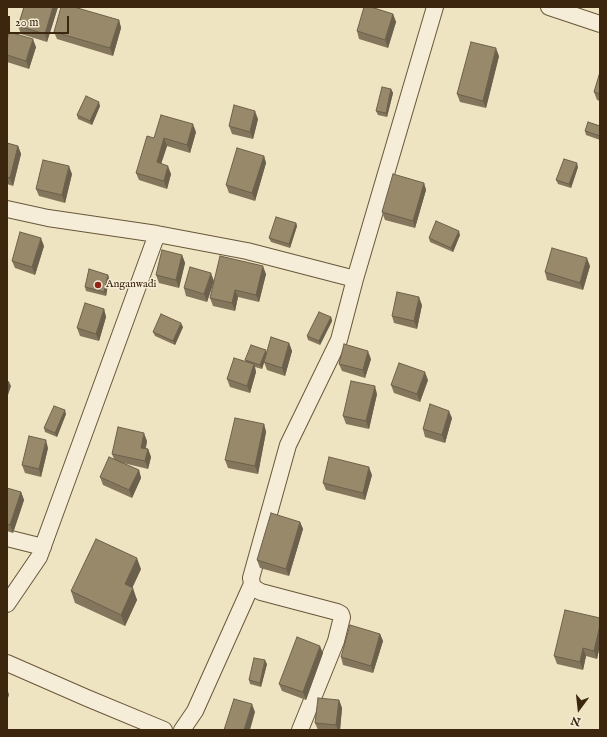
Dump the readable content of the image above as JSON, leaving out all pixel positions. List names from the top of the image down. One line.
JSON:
{"places":["Anganwadi"],"scale_bar":"20 m","north":"bottom"}
